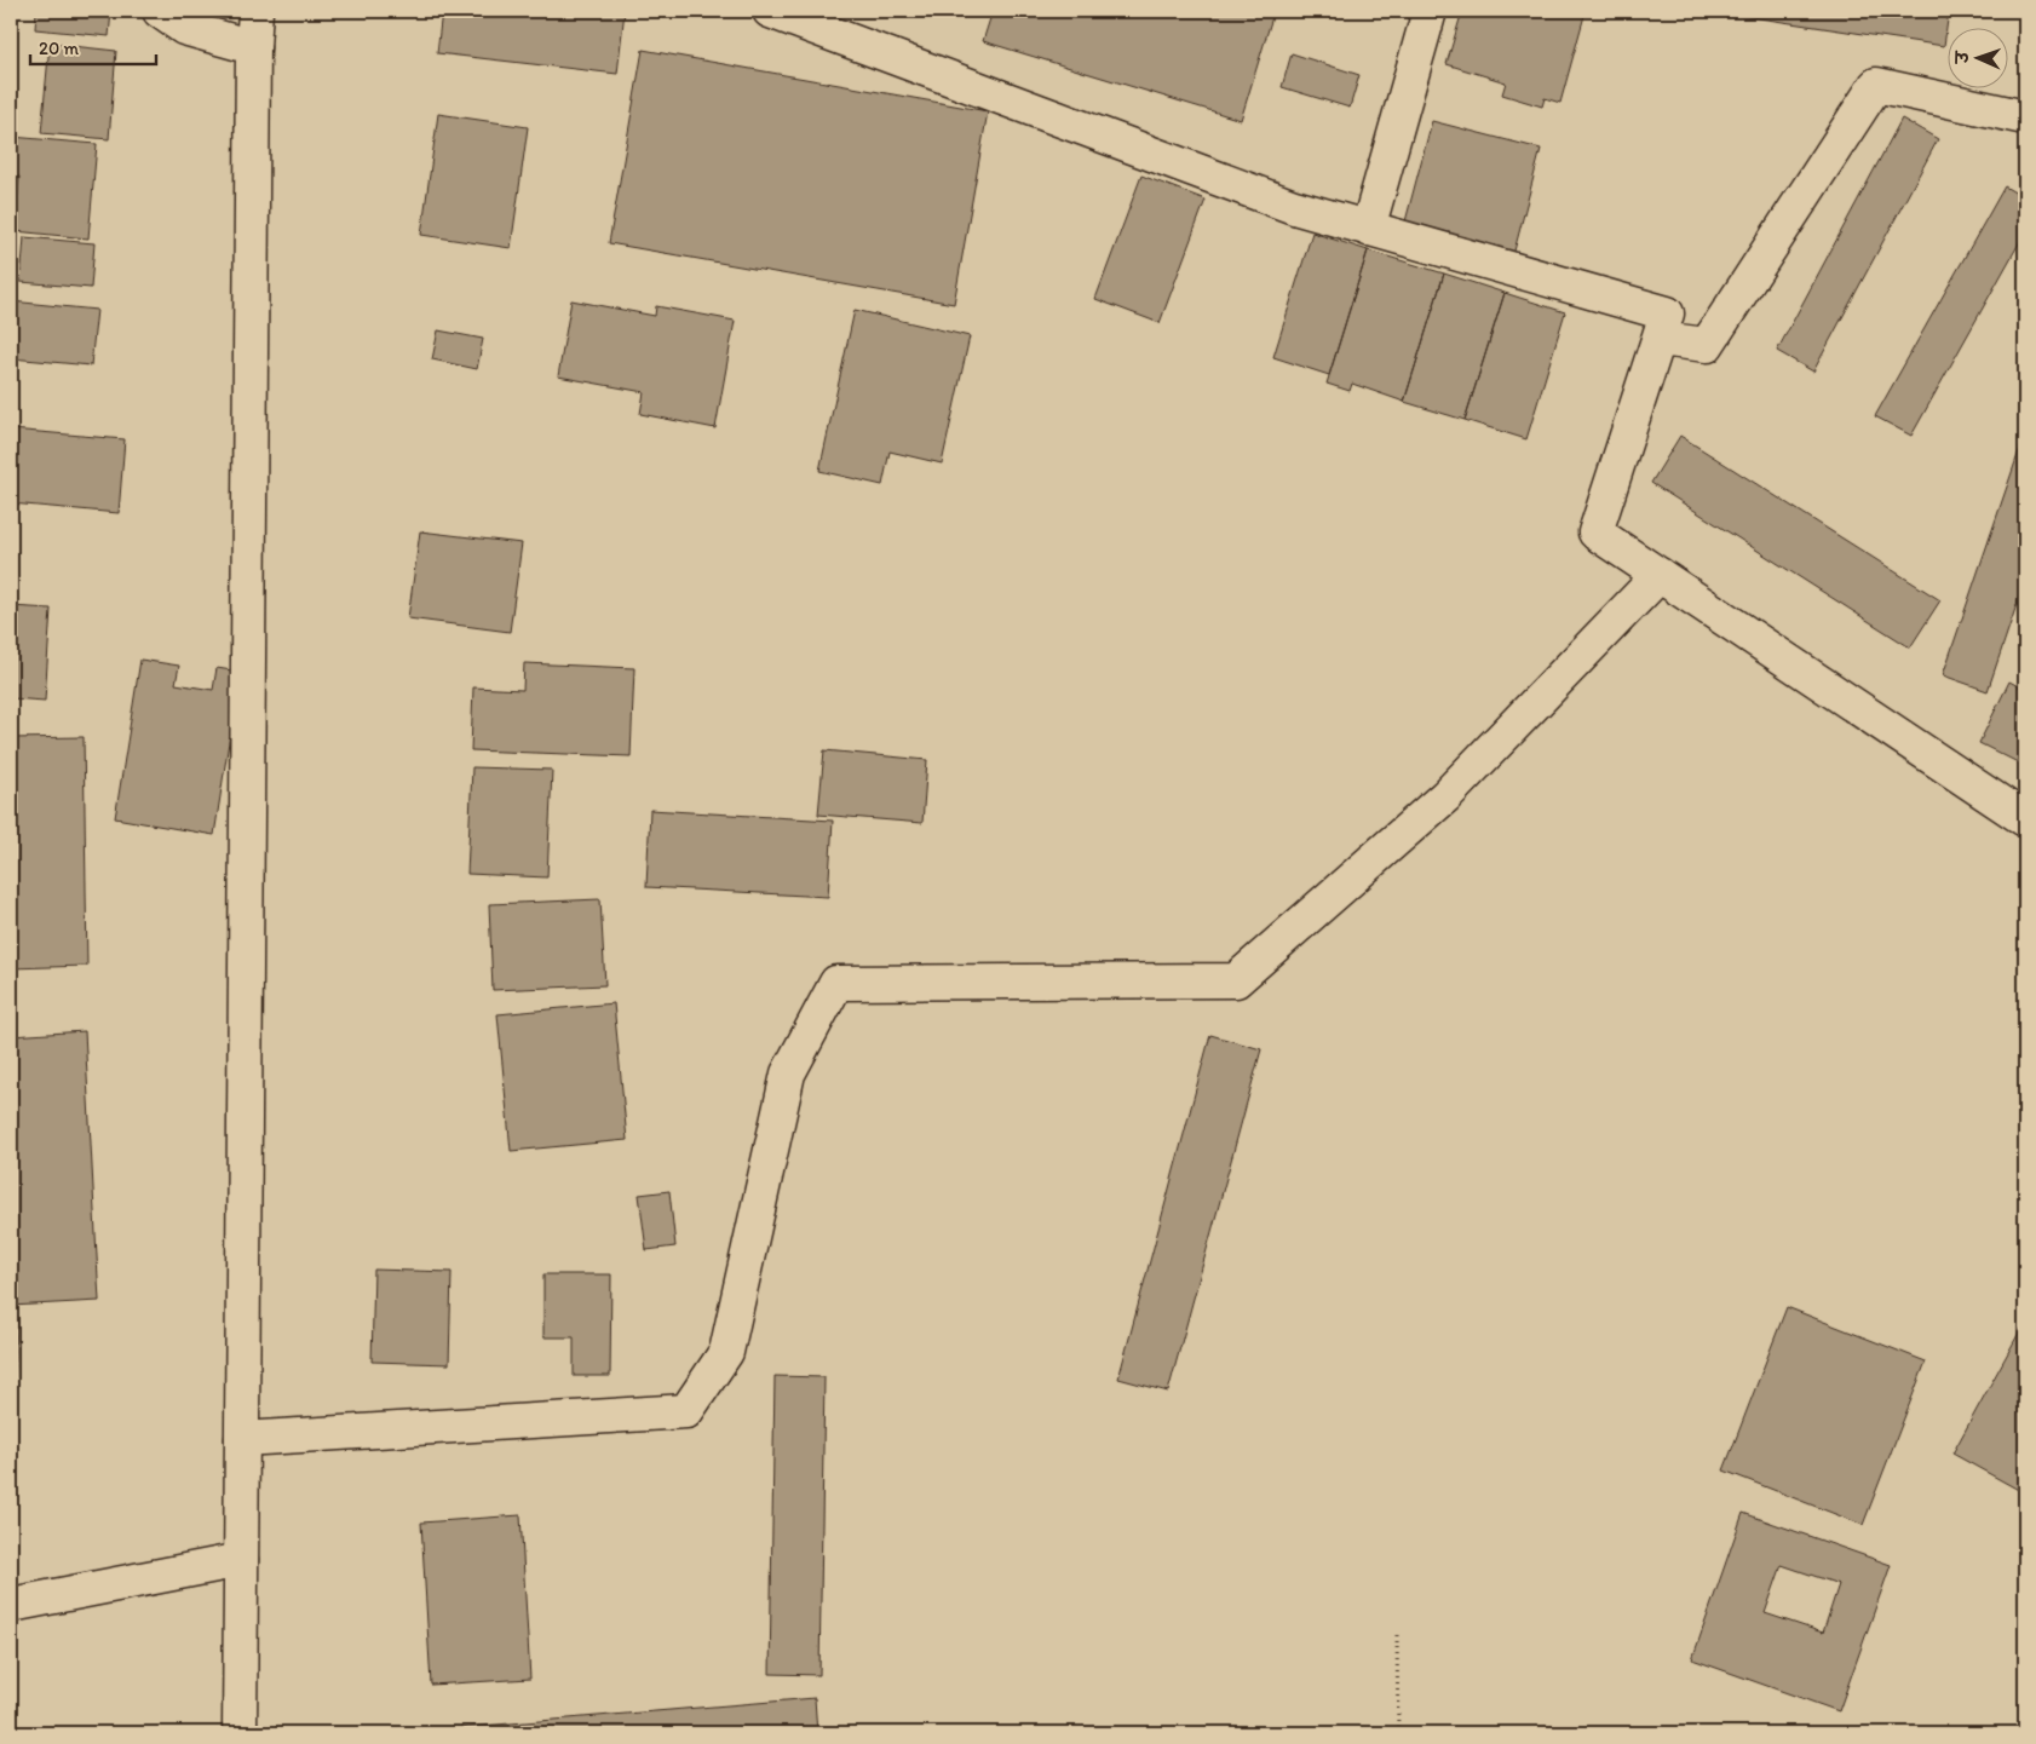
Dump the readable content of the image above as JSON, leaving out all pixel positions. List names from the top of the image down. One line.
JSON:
{"scale_bar":"20 m","north":"left"}
